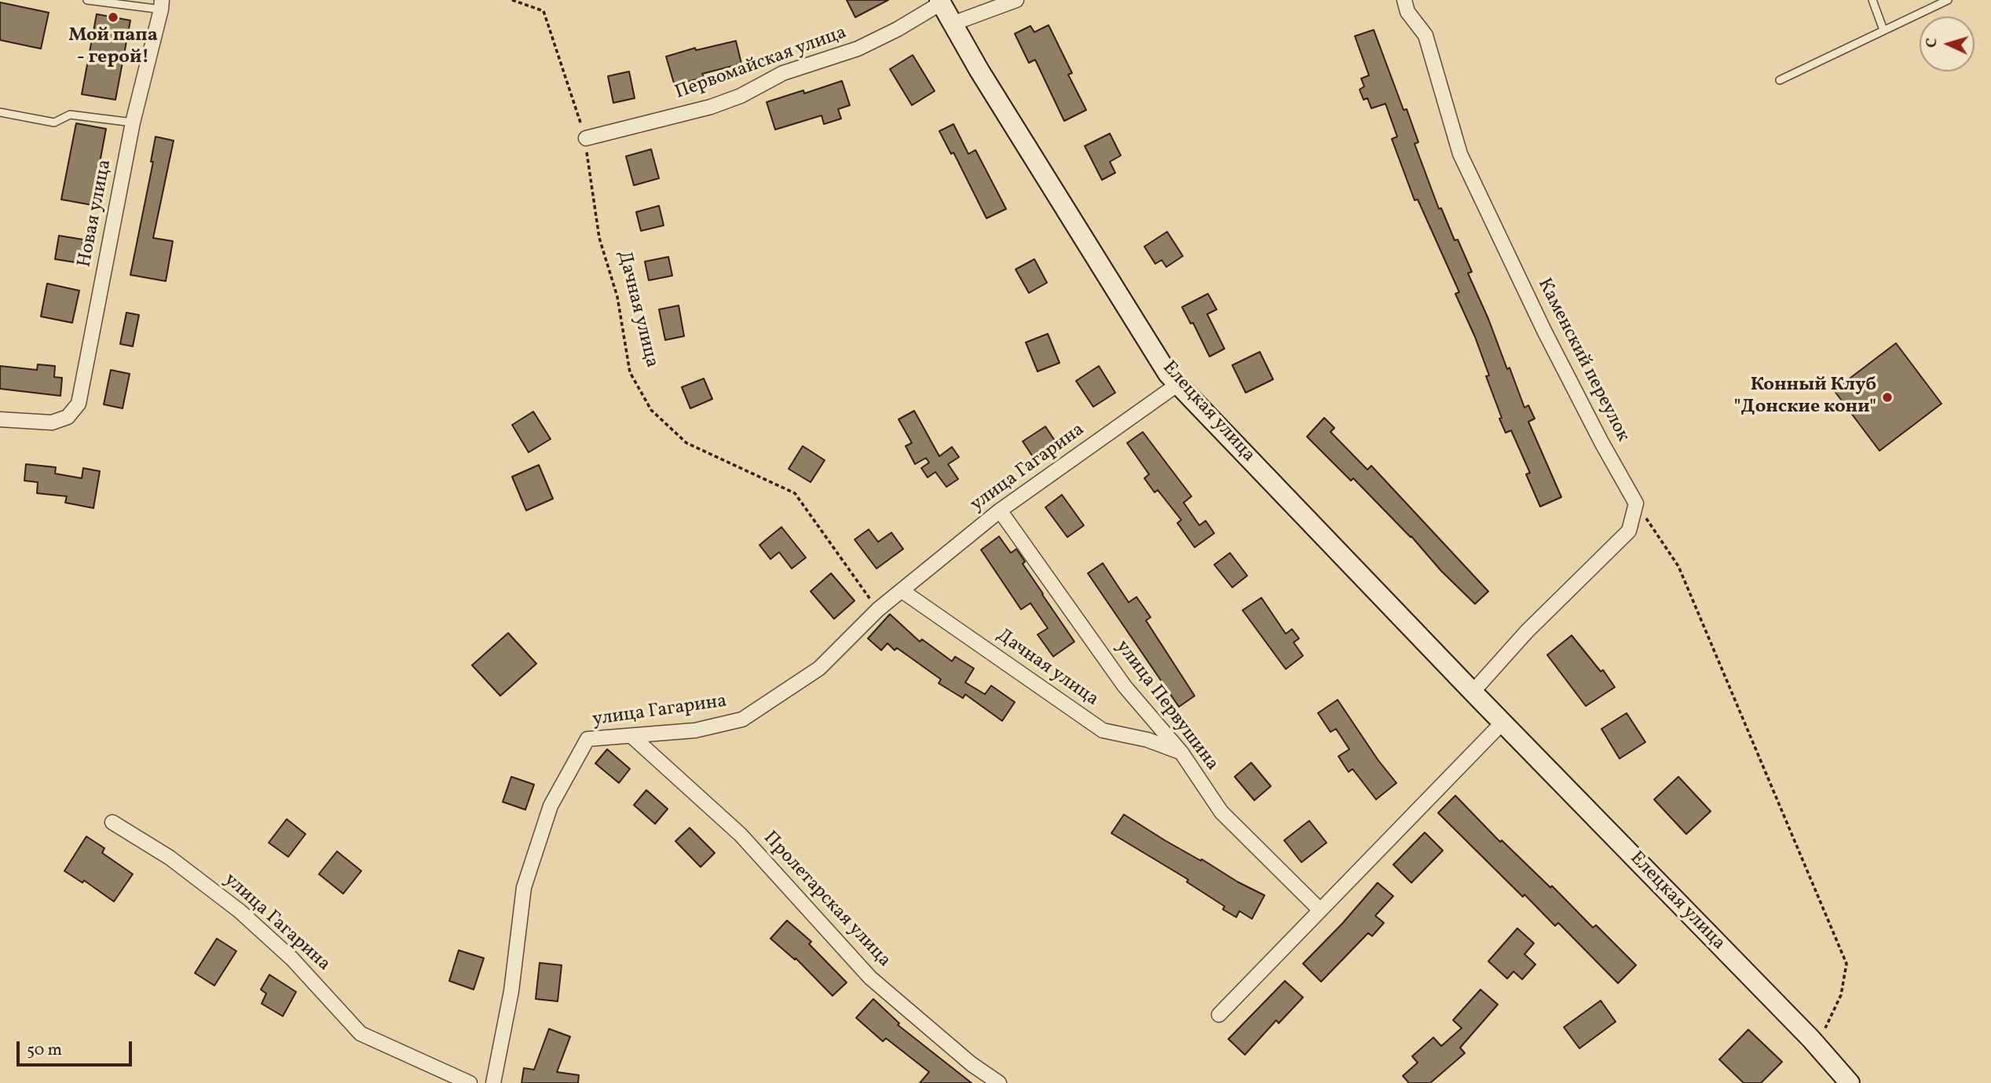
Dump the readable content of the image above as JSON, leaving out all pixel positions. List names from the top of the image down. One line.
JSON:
{"streets":{"main road":["Елецкая улица"],"street":["Первомайская улица","Новая улица","Дачная улица","Каменский переулок","улица Гагарина","улица Первушина","Пролетарская улица"]},"crossings":[["Первомайская улица","Дачная улица"],["Первомайская улица","Елецкая улица"],["Дачная улица","улица Гагарина"],["Дачная улица","улица Первушина"],["Елецкая улица","улица Гагарина"],["улица Гагарина","улица Первушина"],["улица Гагарина","Пролетарская улица"]],"places":["Мой папа - герой!","Конный Клуб \"Донские кони\""],"scale_bar":"50 m","north":"left"}
